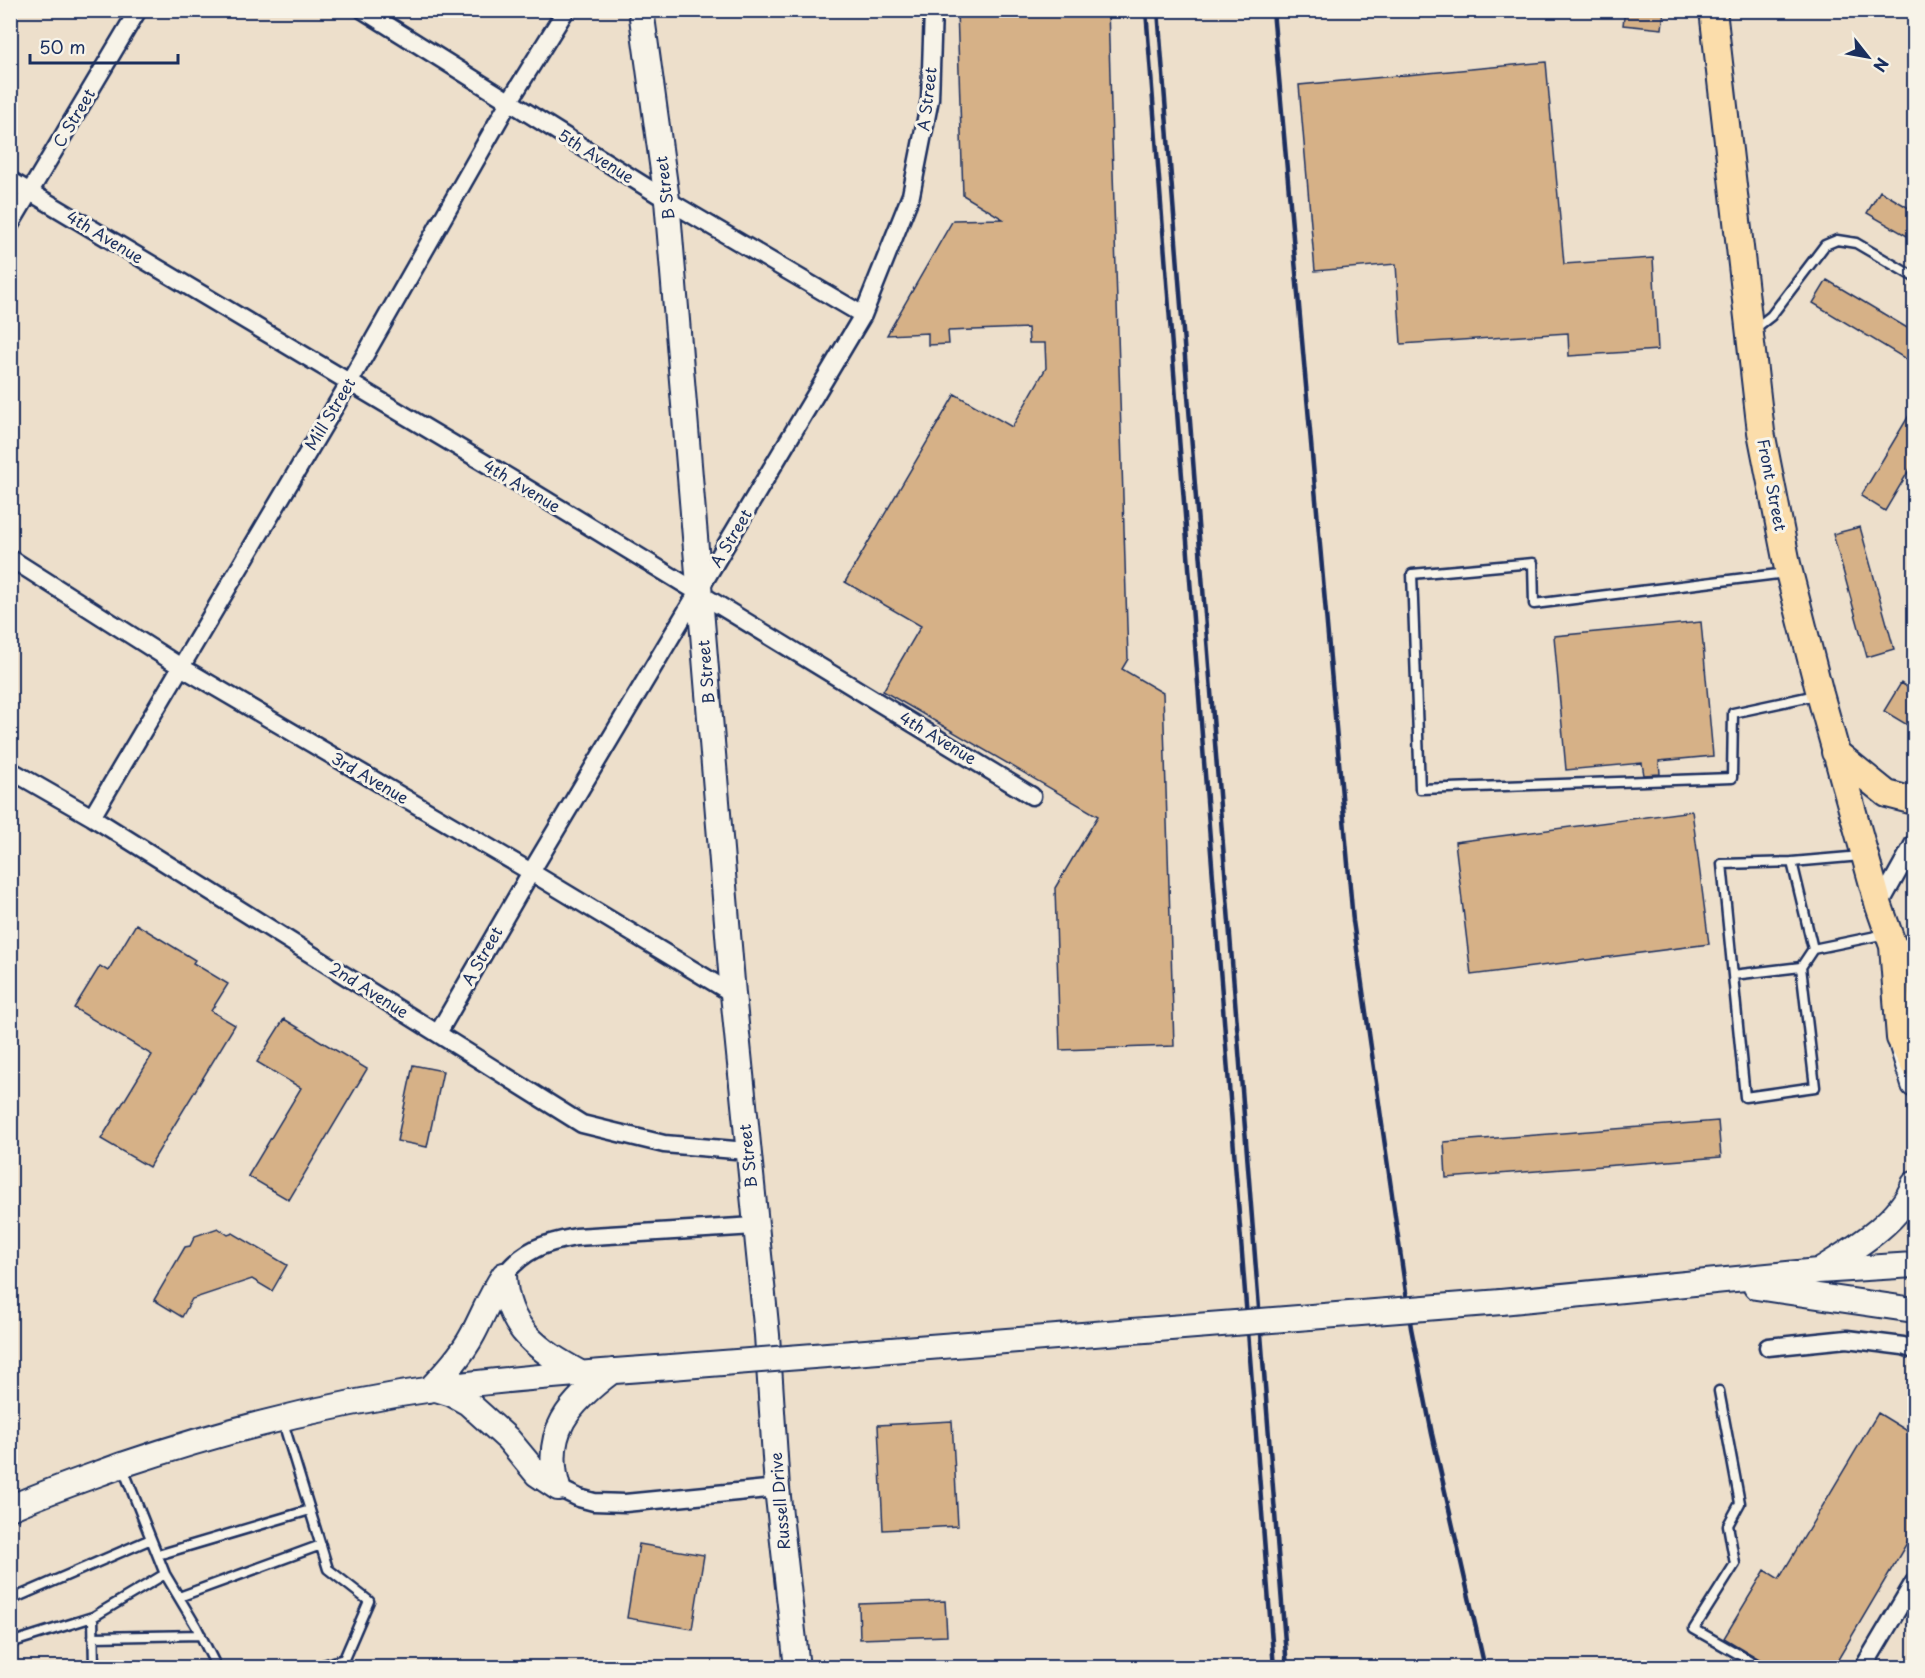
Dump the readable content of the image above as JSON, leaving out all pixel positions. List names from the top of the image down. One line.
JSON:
{"streets":{"main road":["B Street","Front Street","Russell Drive"],"street":["A Street","C Street","5th Avenue","4th Avenue","Mill Street","3rd Avenue","2nd Avenue"]},"crossings":[["A Street","5th Avenue"],["A Street","B Street"],["A Street","4th Avenue"],["A Street","3rd Avenue"],["A Street","2nd Avenue"],["C Street","4th Avenue"],["5th Avenue","B Street"],["5th Avenue","Mill Street"],["B Street","4th Avenue"],["B Street","3rd Avenue"],["B Street","2nd Avenue"],["B Street","Russell Drive"],["4th Avenue","Mill Street"],["Mill Street","3rd Avenue"],["Mill Street","2nd Avenue"]],"scale_bar":"50 m","north":"bottom right"}
